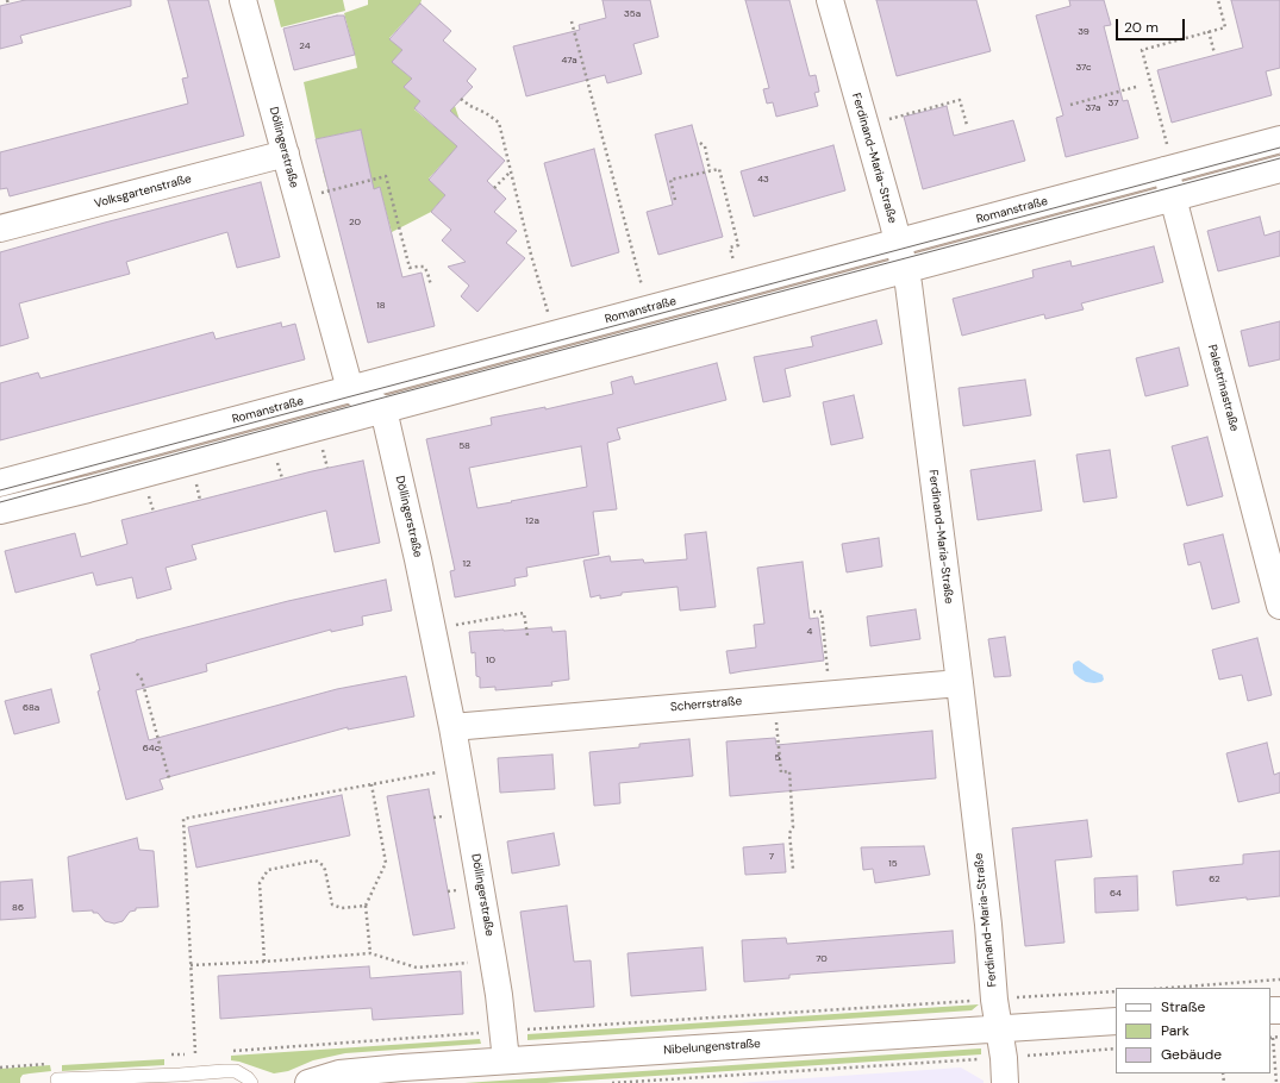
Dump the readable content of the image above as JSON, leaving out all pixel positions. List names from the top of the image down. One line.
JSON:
{"streets":{"street":["Döllingerstraße","Ferdinand-Maria-Straße","Volksgartenstraße","Romanstraße","Palestrinastraße","Scherrstraße","Nibelungenstraße"]},"crossings":[["Döllingerstraße","Volksgartenstraße"],["Döllingerstraße","Romanstraße"],["Döllingerstraße","Scherrstraße"],["Döllingerstraße","Nibelungenstraße"],["Ferdinand-Maria-Straße","Romanstraße"],["Ferdinand-Maria-Straße","Scherrstraße"],["Ferdinand-Maria-Straße","Nibelungenstraße"],["Romanstraße","Palestrinastraße"]],"house_numbers":["35a","39","24","47a","37c","37","37a","43","20","18","58","12a","12","4","10","68a","64c","5","7","15","62","64","86","70"],"legend":["Straße","Park","Gebäude"],"scale_bar":"20 m"}
